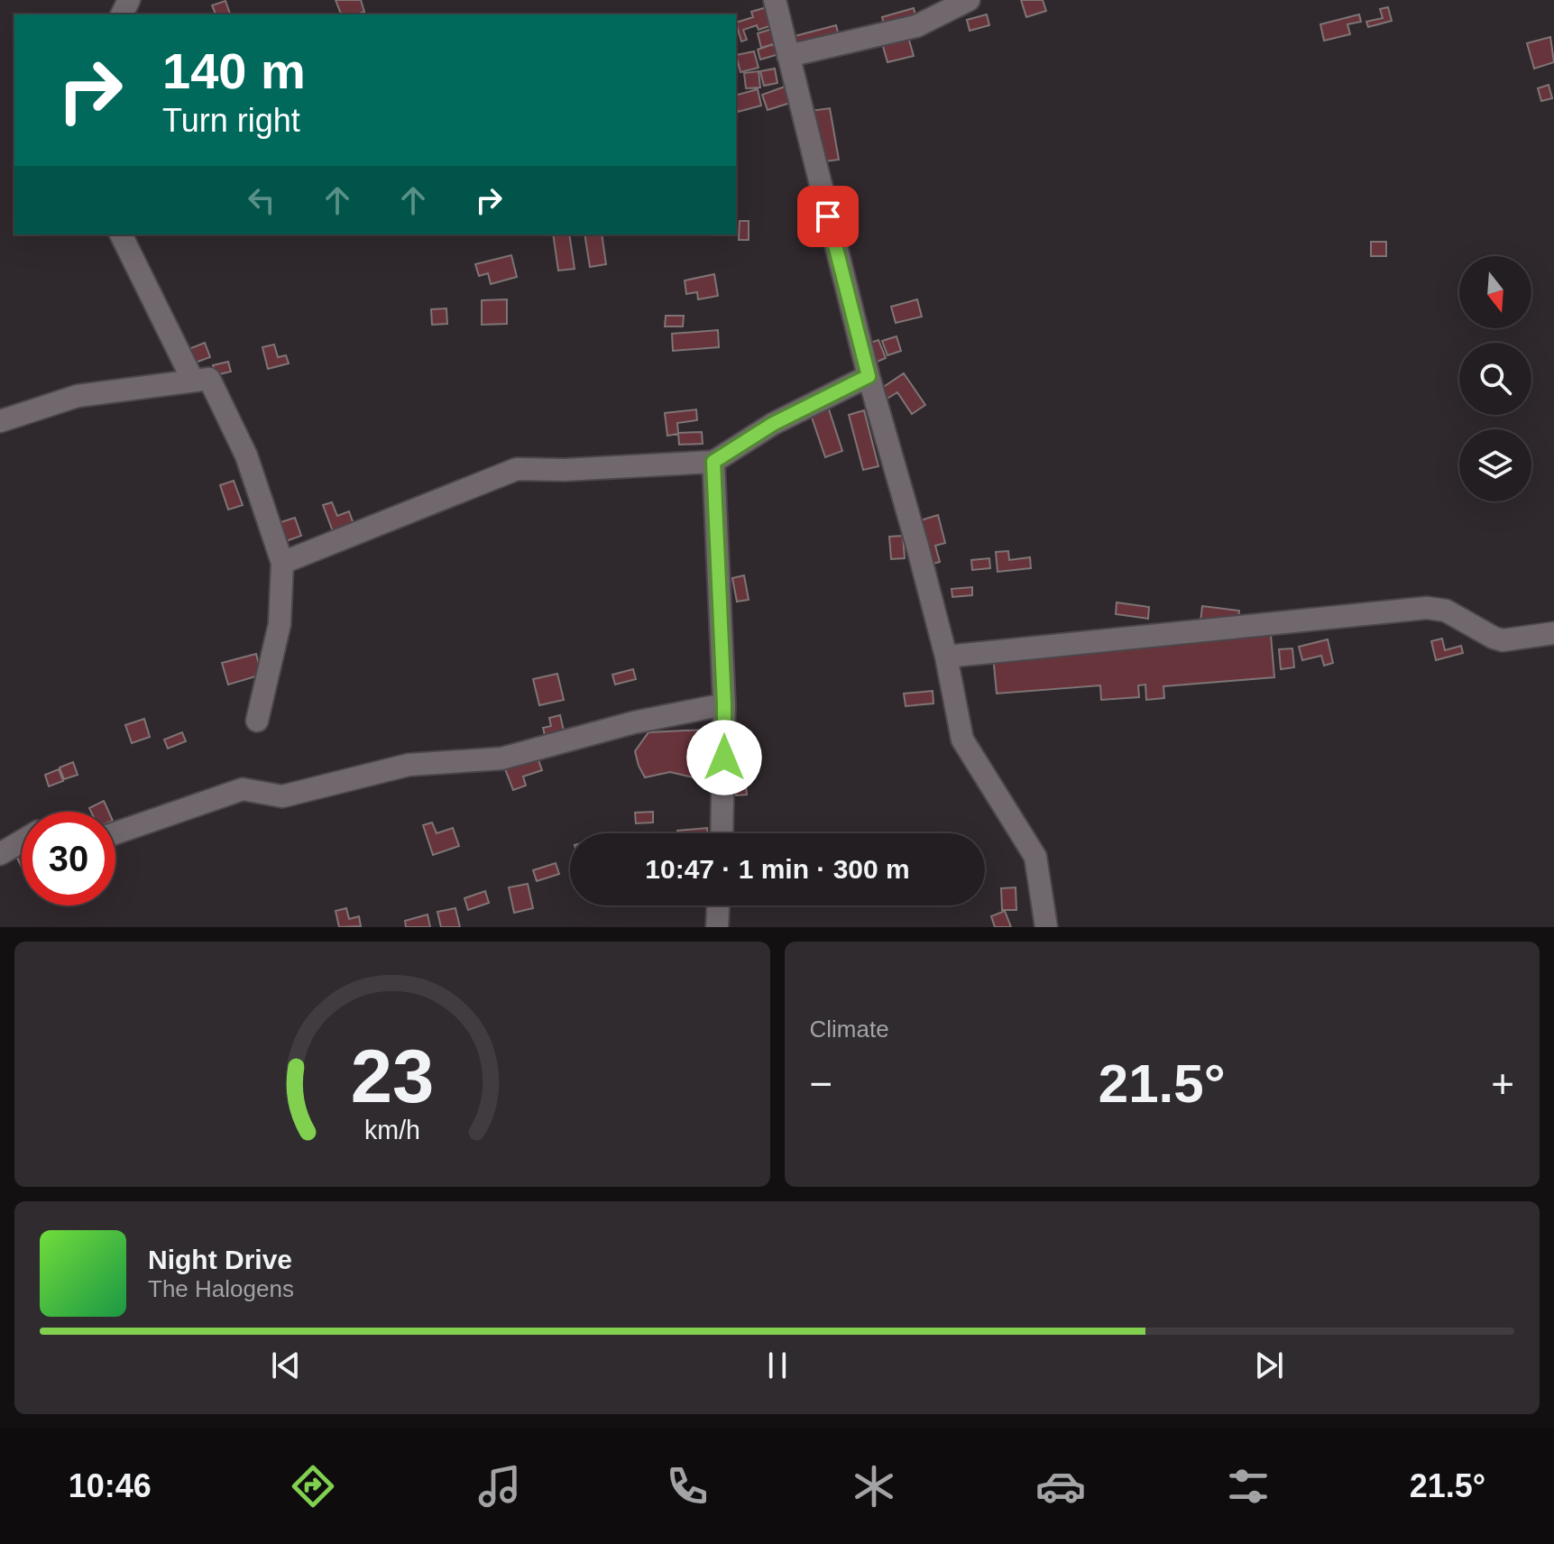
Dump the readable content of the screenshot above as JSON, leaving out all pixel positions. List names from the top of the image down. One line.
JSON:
{"north":"bottom","page":{"turn":["140 m","Turn right"],"limit":"30","trip":"10:47 · 1 min · 300 m","tile":"Climate","heat":["−","21.5°","+"],"song":["Night Drive","The Halogens"],"tabs":["10:46","21.5°"],"gauge":["23","km/h"]}}
